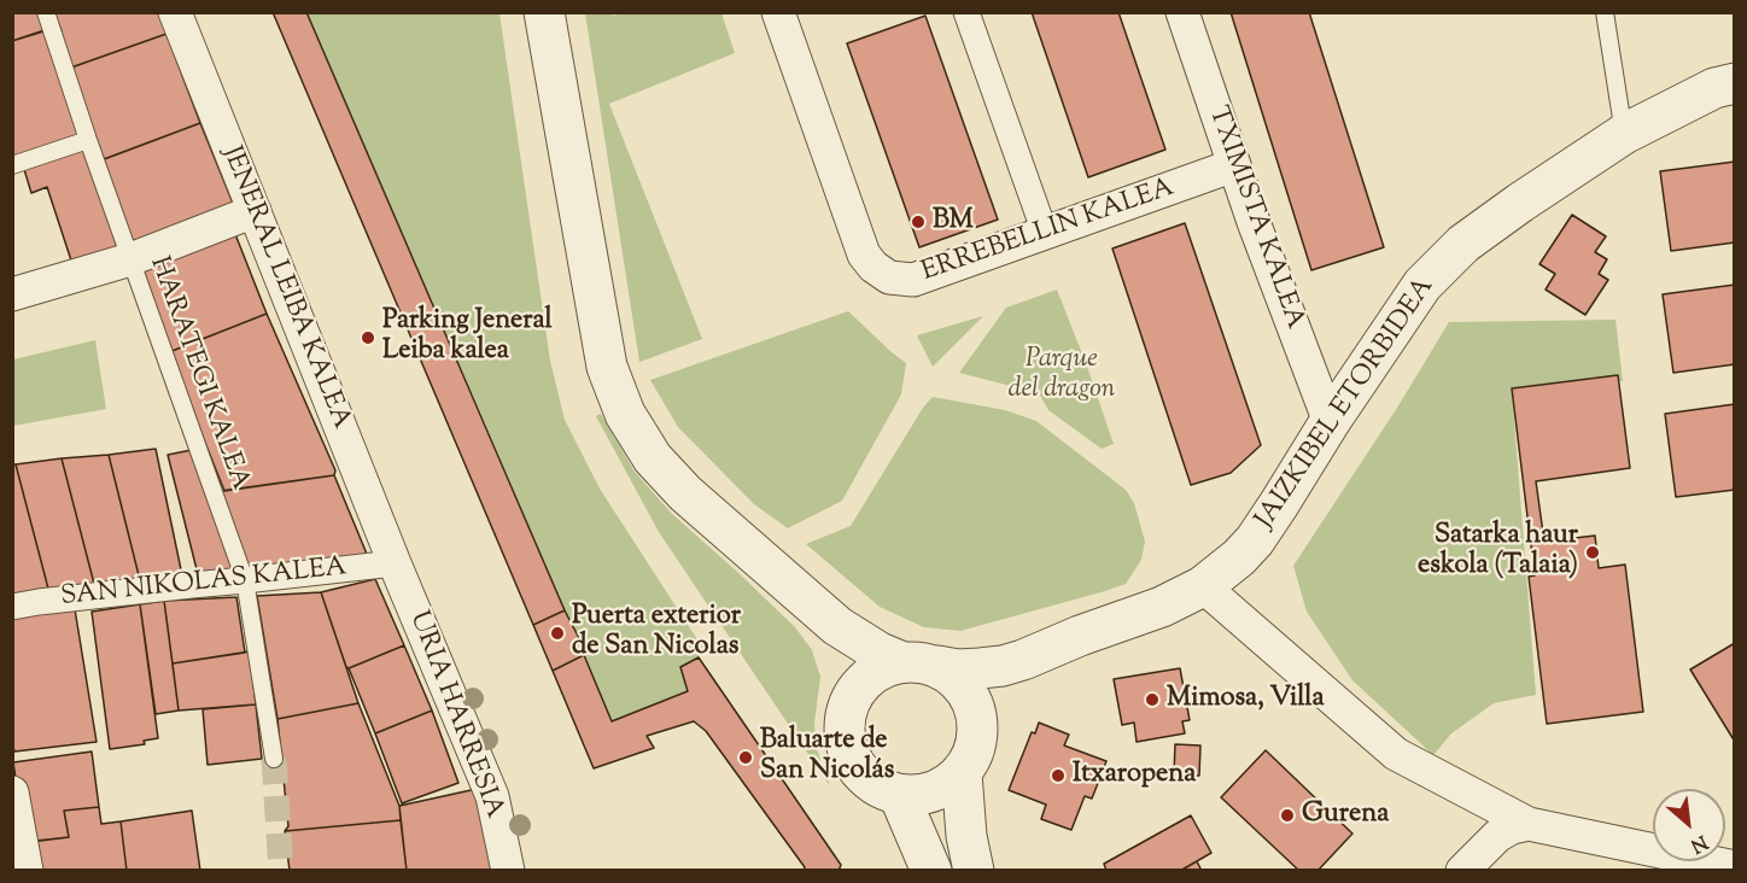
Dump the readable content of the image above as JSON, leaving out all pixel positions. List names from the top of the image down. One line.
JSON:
{"streets":{"street":["TXIMISTA KALEA","ERREBELLIN KALEA","JENERAL LEIBA KALEA","JAIZKIBEL ETORBIDEA","SAN NIKOLAS KALEA","URIA HARRESIA"],"lane":["HARATEGI KALEA"]},"crossings":[["TXIMISTA KALEA","ERREBELLIN KALEA"],["TXIMISTA KALEA","JAIZKIBEL ETORBIDEA"],["JENERAL LEIBA KALEA","SAN NIKOLAS KALEA"],["JENERAL LEIBA KALEA","URIA HARRESIA"],["HARATEGI KALEA","SAN NIKOLAS KALEA"],["SAN NIKOLAS KALEA","URIA HARRESIA"]],"parks":["Parque del dragon"],"places":["BM","Parking Jeneral Leiba kalea","Satarka haur eskola (Talaia)","Puerta exterior de San Nicolas","Mimosa, Villa","Baluarte de San Nicolás","Itxaropena","Gurena"],"north":"bottom right"}
